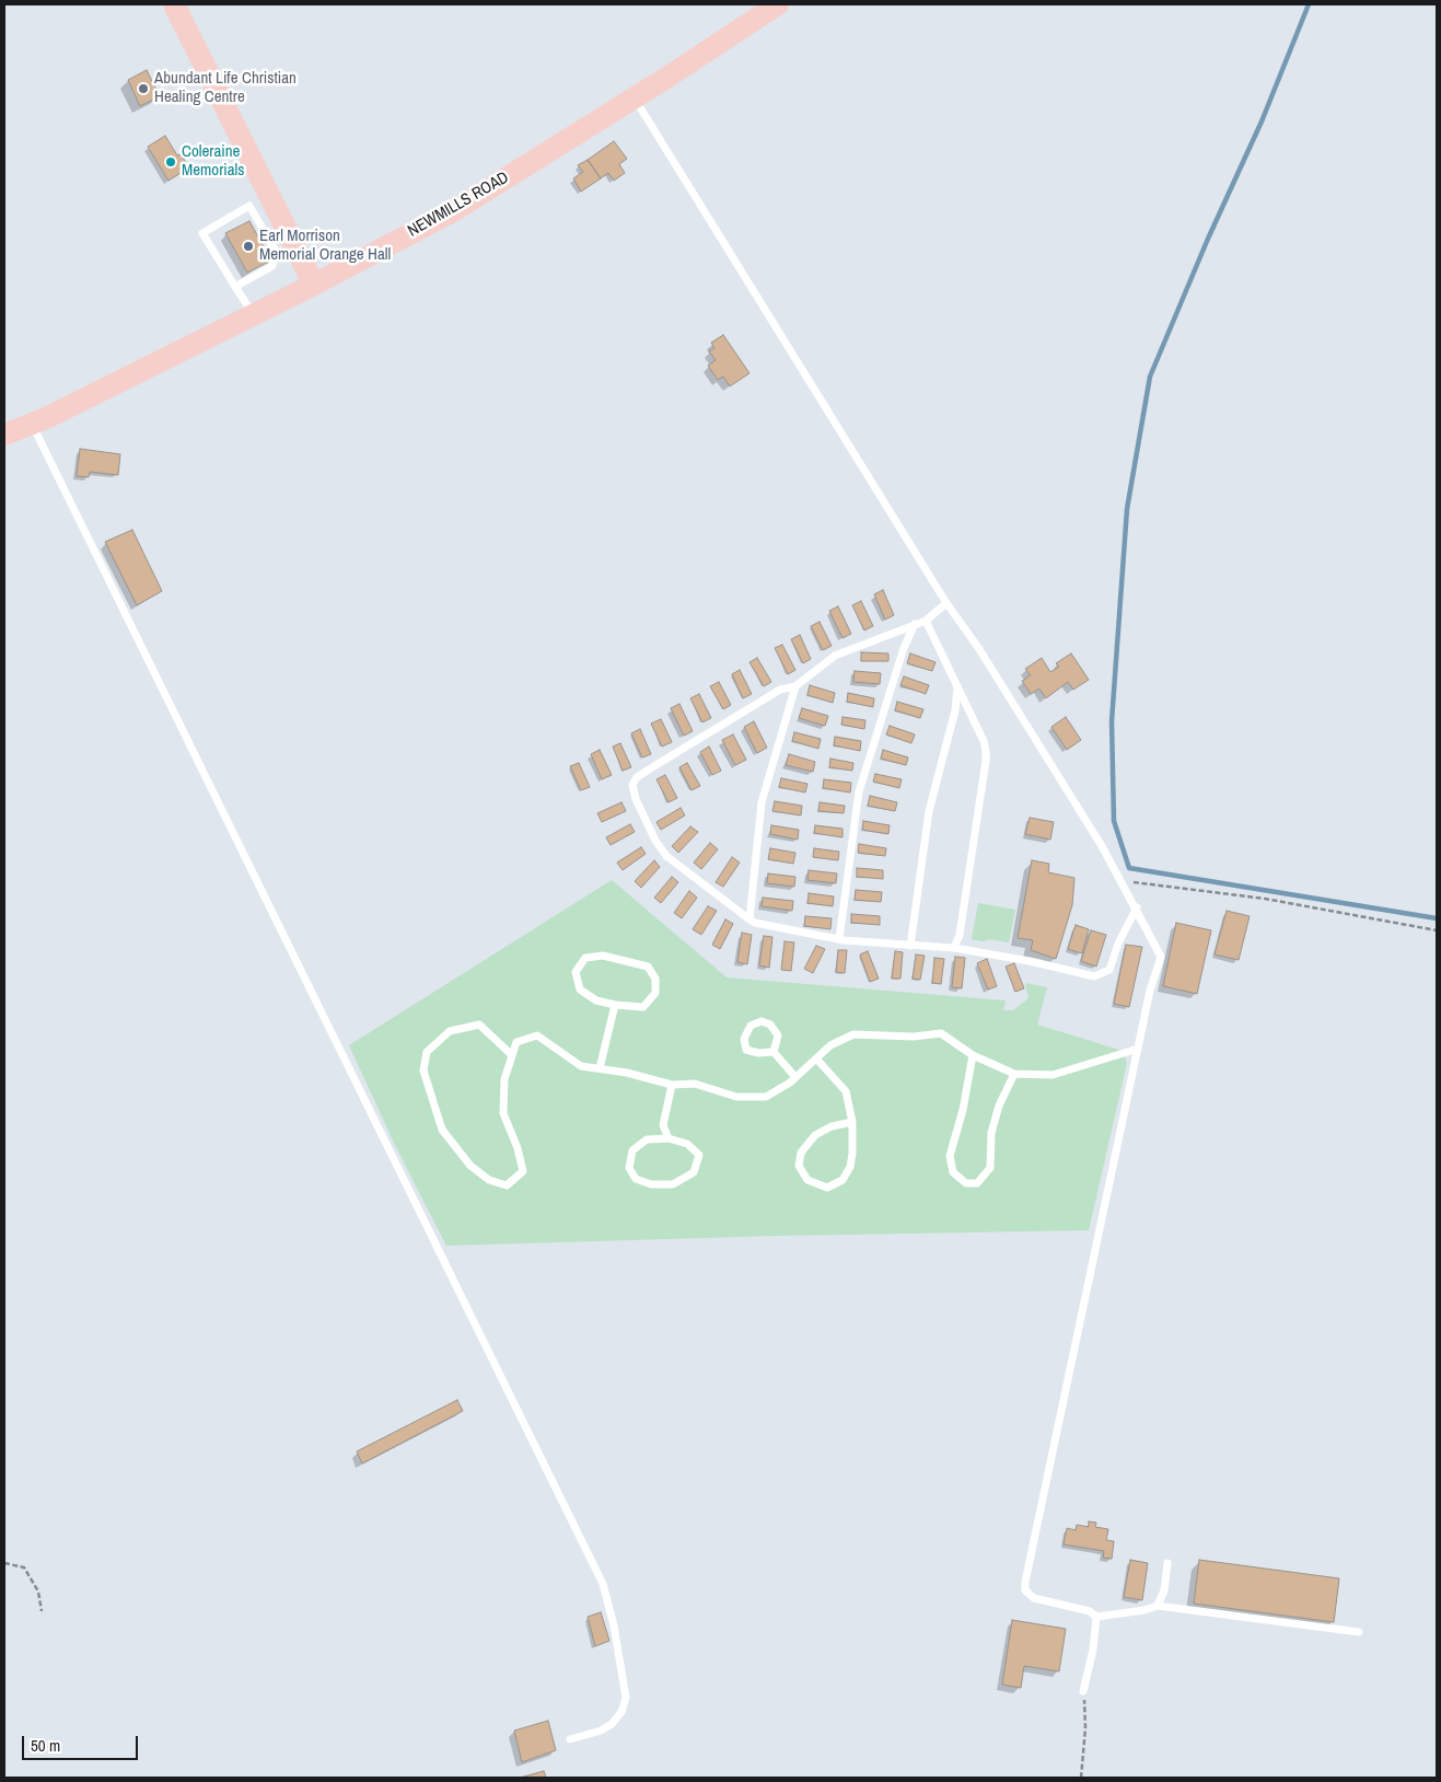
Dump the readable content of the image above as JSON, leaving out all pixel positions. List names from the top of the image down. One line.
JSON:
{"streets":{"street":["NEWMILLS ROAD"]},"places":["Abundant Life Christian Healing Centre","Coleraine Memorials","Earl Morrison Memorial Orange Hall"],"scale_bar":"50 m"}
